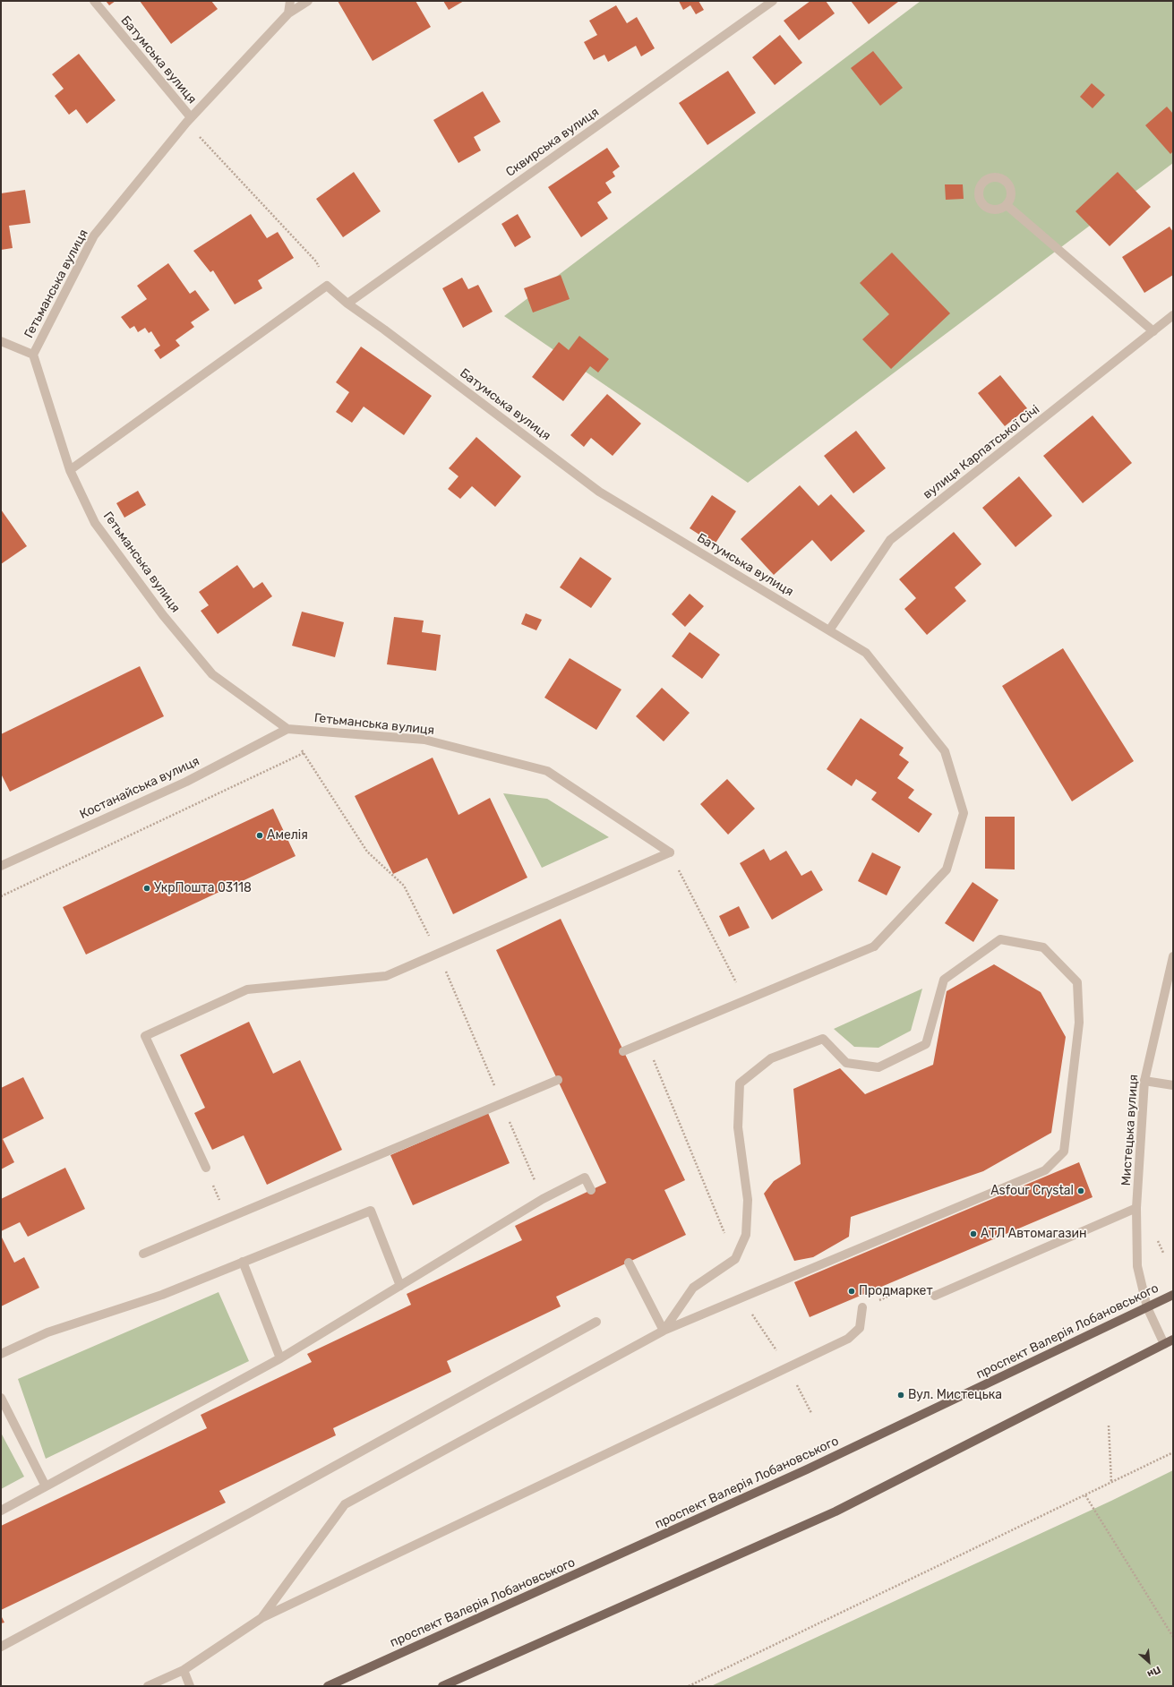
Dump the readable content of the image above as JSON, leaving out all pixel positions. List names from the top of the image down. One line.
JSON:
{"streets":{"main road":["проспект Валерія Лобановського"],"street":["Батумська вулиця","Сквирська вулиця","Гетьманська вулиця","вулиця Карпатської Січі","Костанайська вулиця","Мистецька вулиця"]},"crossings":[["Батумська вулиця","Сквирська вулиця"],["Батумська вулиця","Гетьманська вулиця"],["Батумська вулиця","вулиця Карпатської Січі"],["Гетьманська вулиця","Костанайська вулиця"],["Мистецька вулиця","проспект Валерія Лобановського"]],"places":["Амелія","УкрПошта 03118","Asfour Crystal","АТЛ Автомагазин","Продмаркет","Вул. Мистецька"],"north":"bottom right"}
